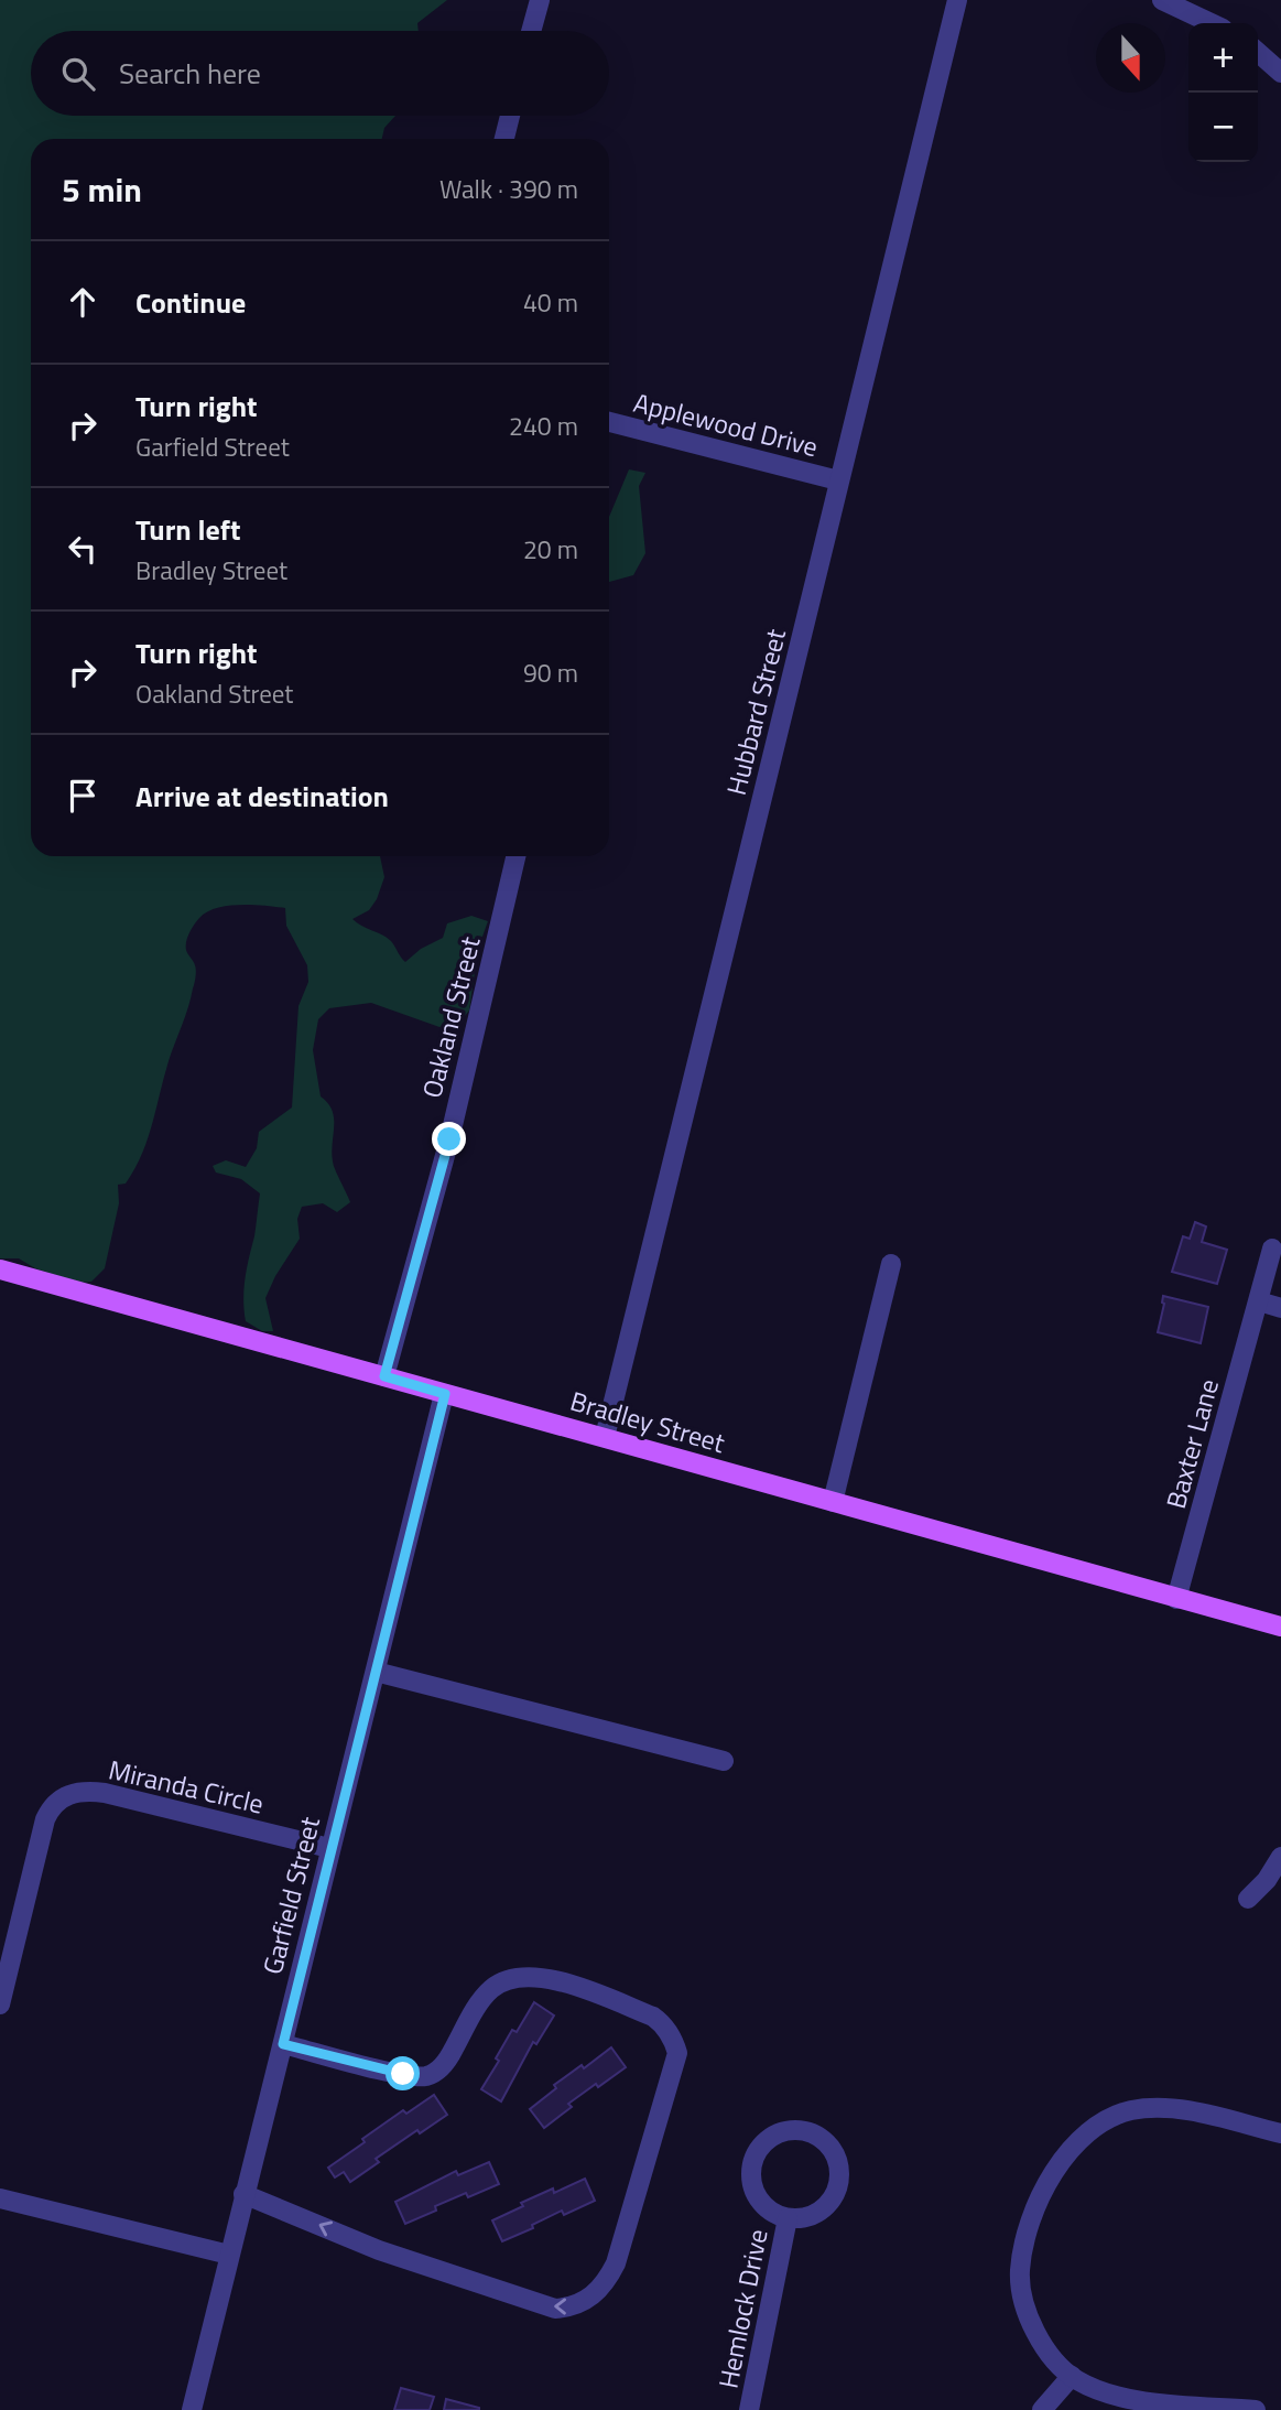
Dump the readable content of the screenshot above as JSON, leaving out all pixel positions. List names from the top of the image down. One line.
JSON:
{"streets":{"main road":["Bradley Street"],"street":["Applewood Drive","Hubbard Street","Oakland Street","Baxter Lane","Miranda Circle","Garfield Street","Hemlock Drive"]},"crossings":[["Applewood Drive","Hubbard Street"],["Hubbard Street","Bradley Street"],["Oakland Street","Bradley Street"],["Bradley Street","Baxter Lane"],["Bradley Street","Garfield Street"],["Miranda Circle","Garfield Street"]],"north":"bottom","page":{"map_buttons":["+","−"],"search":"Search here","heading":["5 min","Walk · 390 m"],"list":[["Continue","40 m"],["Turn right","Garfield Street","240 m"],["Turn left","Bradley Street","20 m"],["Turn right","Oakland Street","90 m"],"Arrive at destination"]}}
